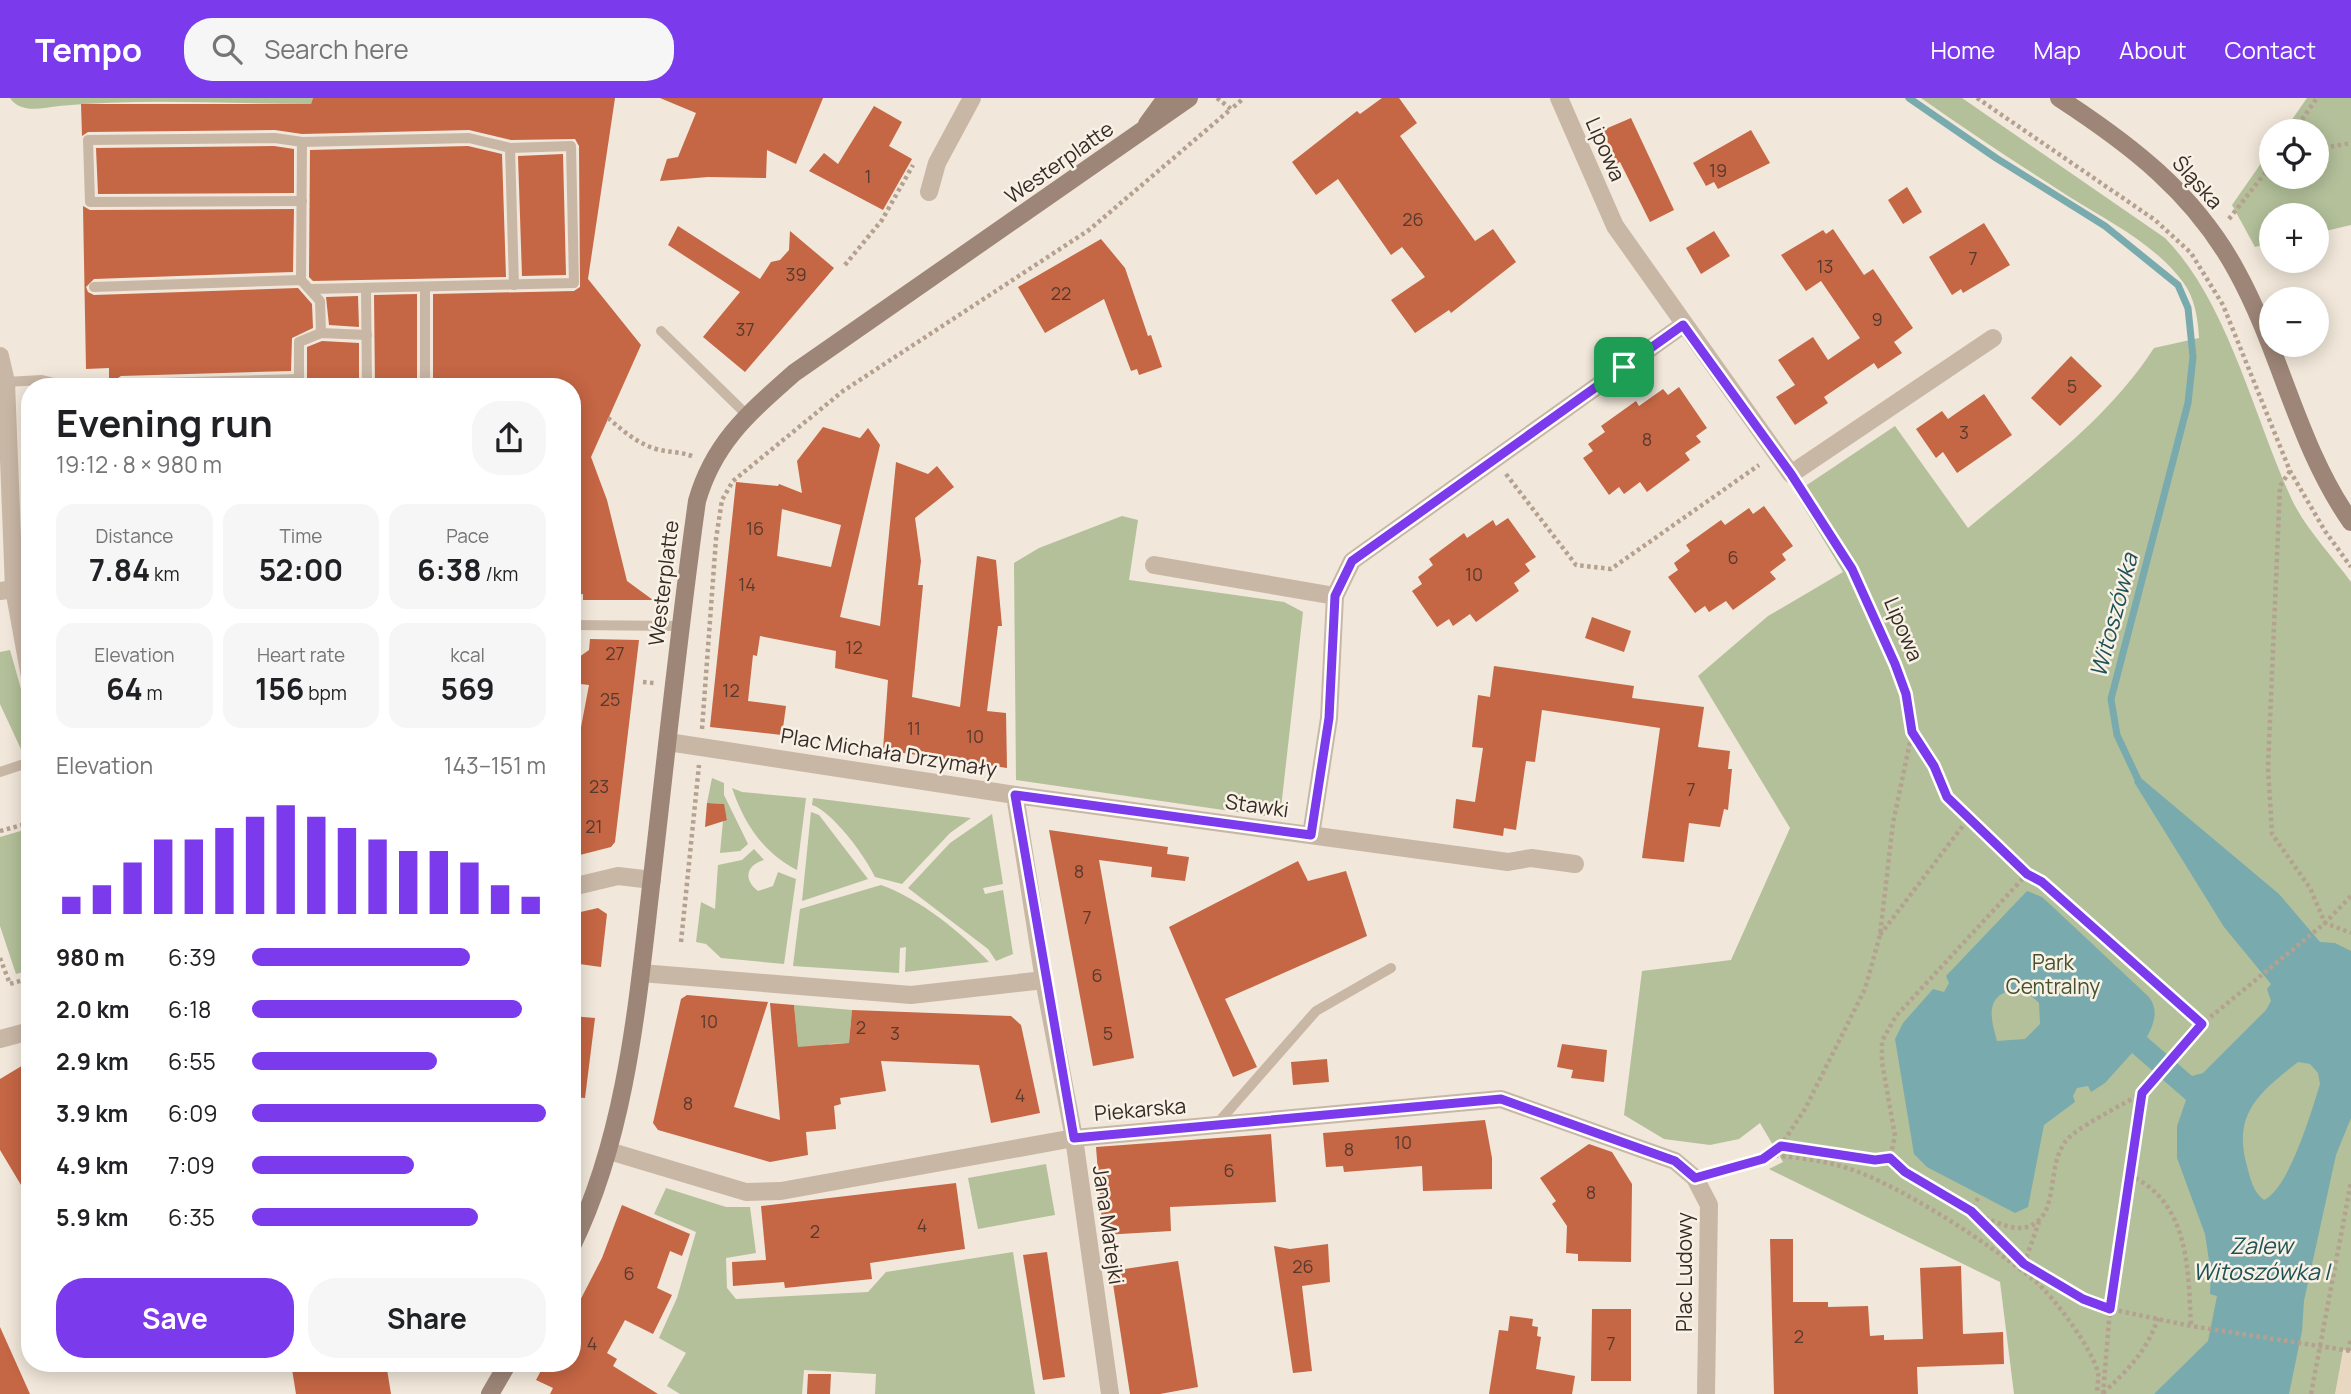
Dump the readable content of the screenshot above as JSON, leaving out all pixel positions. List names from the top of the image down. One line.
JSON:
{"streets":{"street":["Lipowa","Westerplatte","Śląska","Plac Michała Drzymały","Stawki","Piekarska","Jana Matejki","Plac Ludowy"]},"crossings":[["Lipowa","Plac Ludowy"],["Westerplatte","Plac Michała Drzymały"],["Westerplatte","Piekarska"],["Plac Michała Drzymały","Stawki"],["Plac Michała Drzymały","Jana Matejki"],["Piekarska","Jana Matejki"],["Piekarska","Plac Ludowy"]],"water":["Witoszówka","Zalew Witoszówka I"],"parks":["Park Centralny"],"house_numbers":["19","1","26","7","13","39","22","9","37","5","3","8","16","6","10","14","12","27","12","25","11","10","23","7","21","8","7","6","10","2","3","5","4","8","10","8","6","8","4","2","26","6","2","4","7"],"page":{"header":"Tempo","search":"Search here","nav":["Home","Map","About","Contact"],"map_buttons":["+","−"],"heading":["Evening run","19:12 · 8 × 980 m"],"stats":[["Distance","7.84 km"],["Time","52:00"],["Pace","6:38 /km"],["Elevation","64 m"],["Heart rate","156 bpm"],["kcal","569"]],"chart":["Elevation","143–151 m"],"list":[{"name":"980 m","note":"6:39"},{"name":"2.0 km","note":"6:18"},{"name":"2.9 km","note":"6:55"},{"name":"3.9 km","note":"6:09"},{"name":"4.9 km","note":"7:09"},{"name":"5.9 km","note":"6:35"}],"buttons":["Save","Share"]}}
